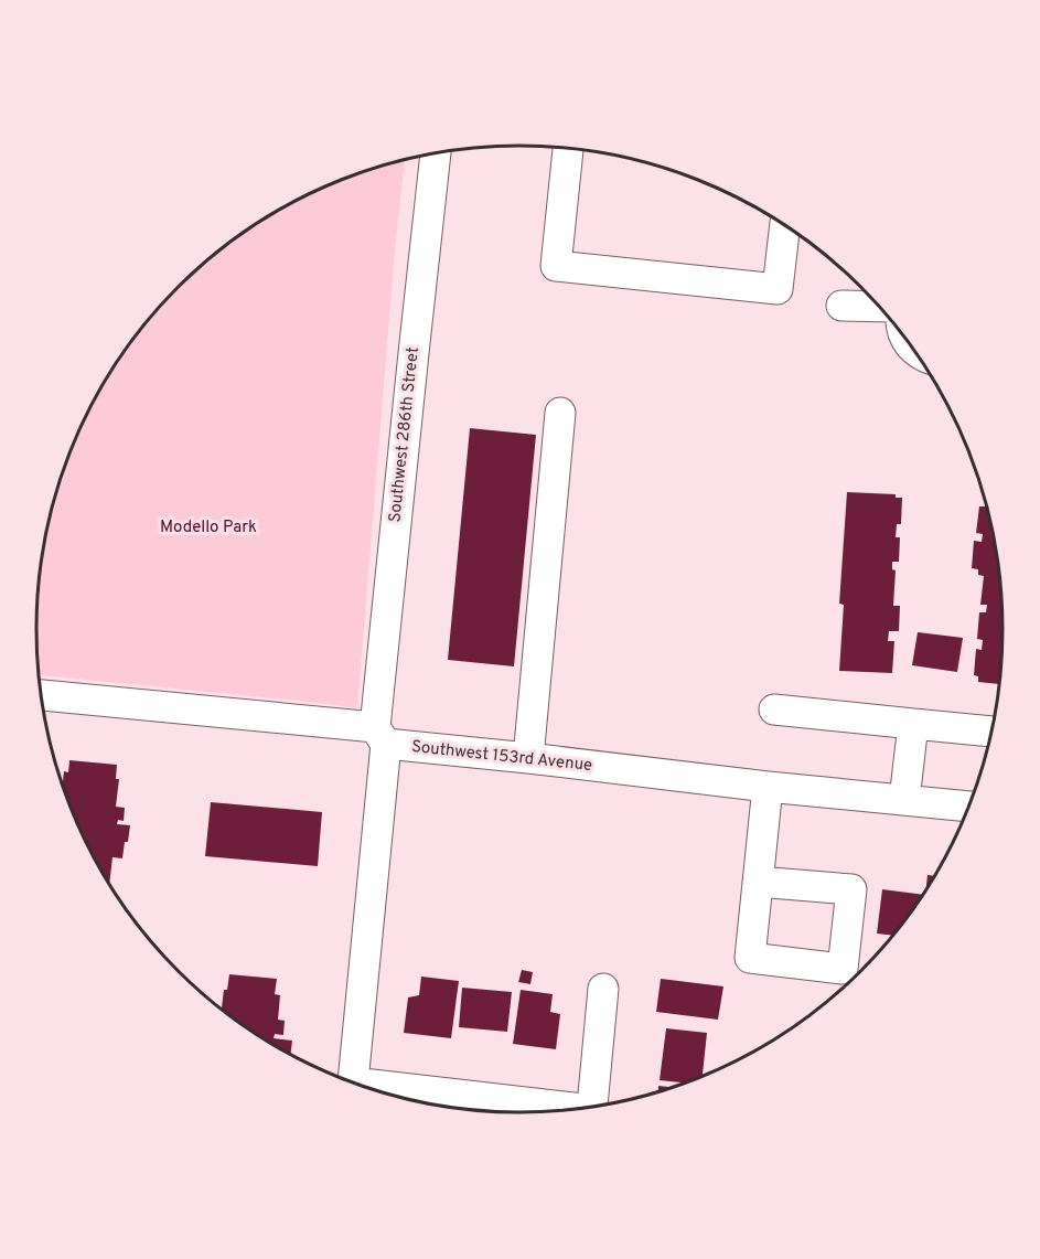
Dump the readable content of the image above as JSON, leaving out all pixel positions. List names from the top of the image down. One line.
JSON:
{"streets":{"street":["Southwest 286th Street","Southwest 153rd Avenue"]},"crossings":[["Southwest 286th Street","Southwest 153rd Avenue"]],"parks":["Modello Park"]}
